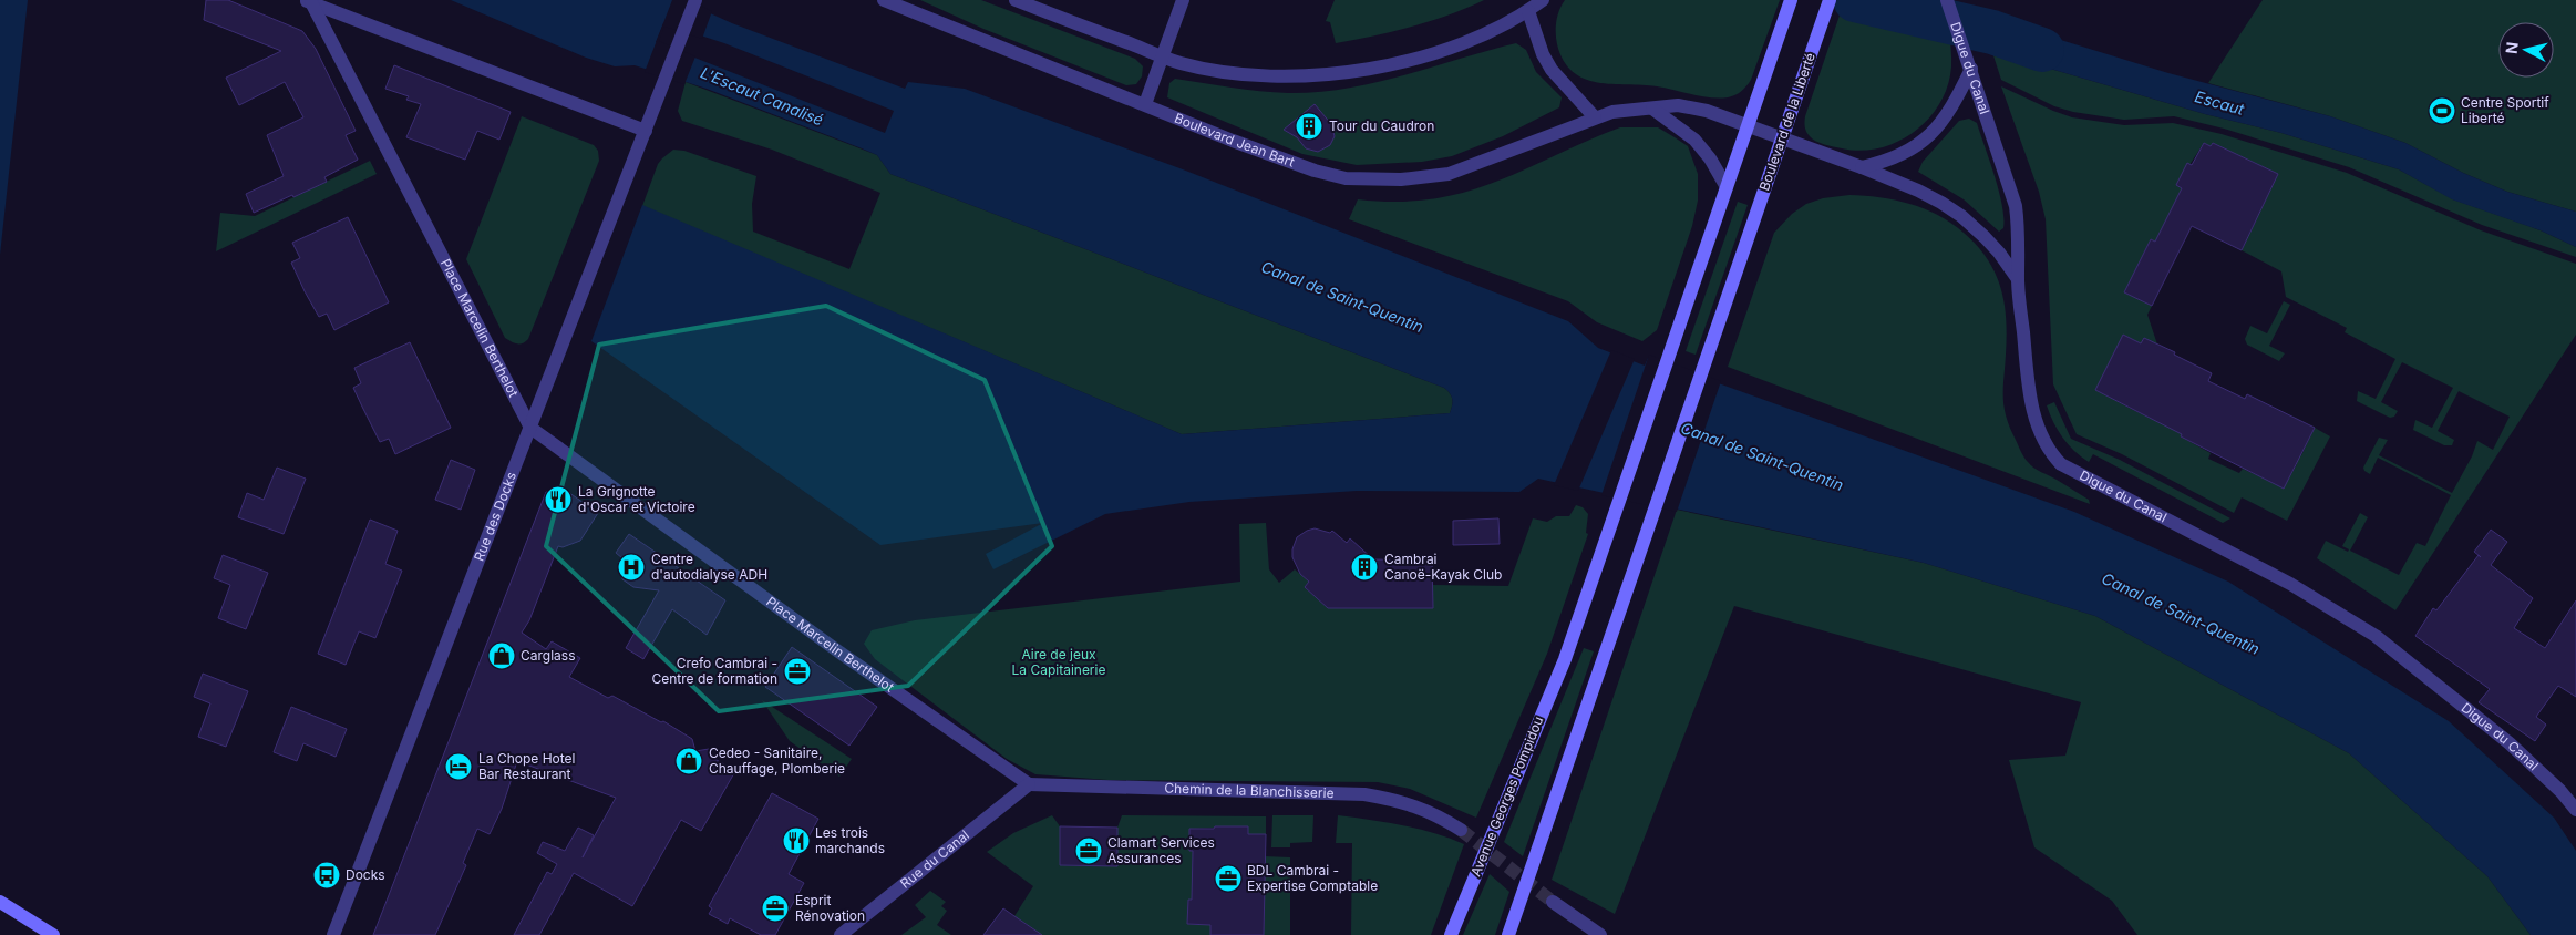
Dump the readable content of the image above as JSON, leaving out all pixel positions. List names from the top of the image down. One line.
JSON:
{"streets":{"main road":["Boulevard de la Liberté","Avenue Georges Pompidou"],"street":["Digue du Canal","Boulevard Jean Bart","Place Marcelin Berthelot","Rue des Docks","Chemin de la Blanchisserie","Rue du Canal"]},"crossings":[["Digue du Canal","Boulevard Jean Bart"],["Boulevard de la Liberté","Boulevard Jean Bart"],["Place Marcelin Berthelot","Rue des Docks"],["Place Marcelin Berthelot","Chemin de la Blanchisserie"],["Place Marcelin Berthelot","Rue du Canal"],["Chemin de la Blanchisserie","Rue du Canal"]],"water":["L'Escaut Canalisé","Escaut","Canal de Saint-Quentin"],"parks":["Aire de jeux La Capitainerie"],"places":{"sports":["Centre Sportif Liberté"],"building":["Tour du Caudron","Cambrai Canoë-Kayak Club"],"restaurant":["La Grignotte d'Oscar et Victoire","Les trois marchands"],"hospital":["Centre d'autodialyse ADH"],"shop":["Carglass","Cedeo - Sanitaire, Chauffage, Plomberie"],"office":["Crefo Cambrai - Centre de formation","Clamart Services Assurances","BDL Cambrai - Expertise Comptable","Esprit Rénovation"],"hotel":["La Chope Hotel Bar Restaurant"],"bus stop":["Docks"]},"north":"left"}
